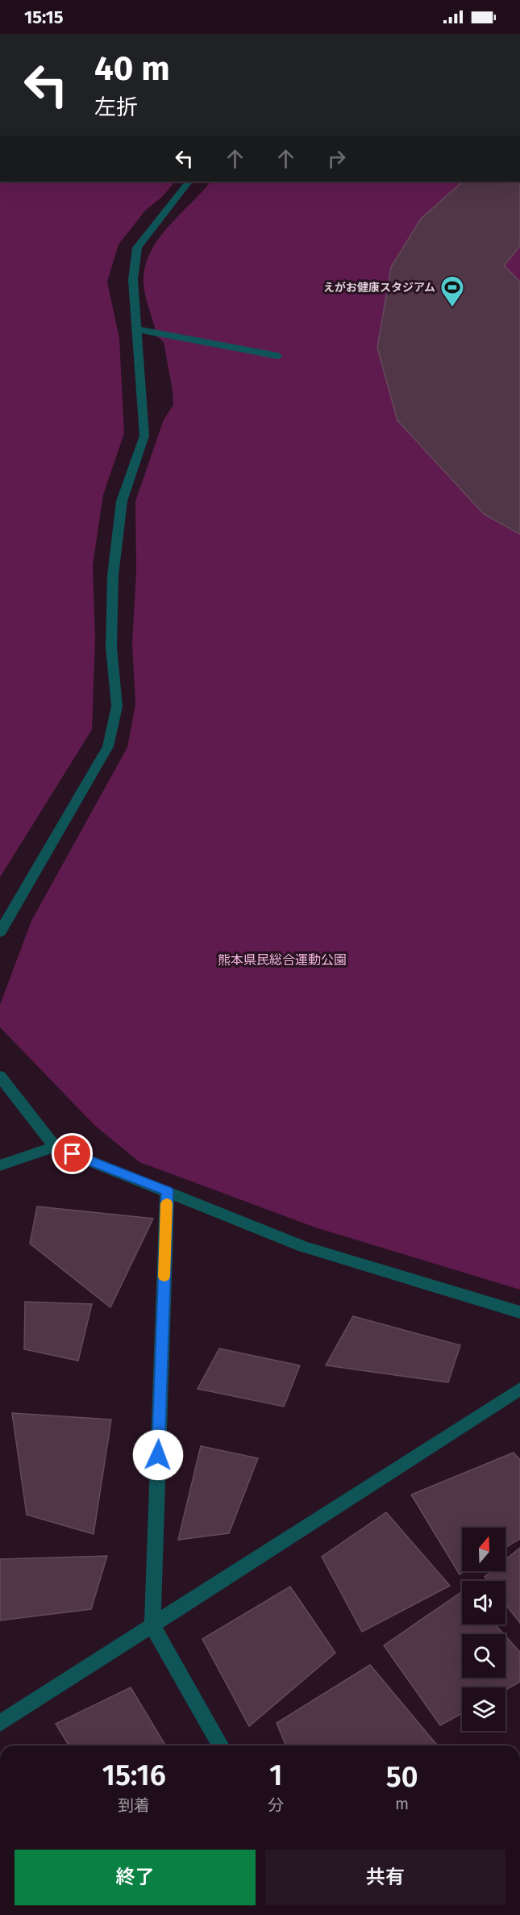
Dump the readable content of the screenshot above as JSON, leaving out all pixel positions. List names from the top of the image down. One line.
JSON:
{"parks":["熊本県民総合運動公園"],"places":{"sports":["えがお健康スタジアム"]},"north":"top","page":{"status":"15:15","turn":["40 m","左折"],"eta":["15:16","到着","1","分","50","m"],"buttons":["終了","共有"]}}
